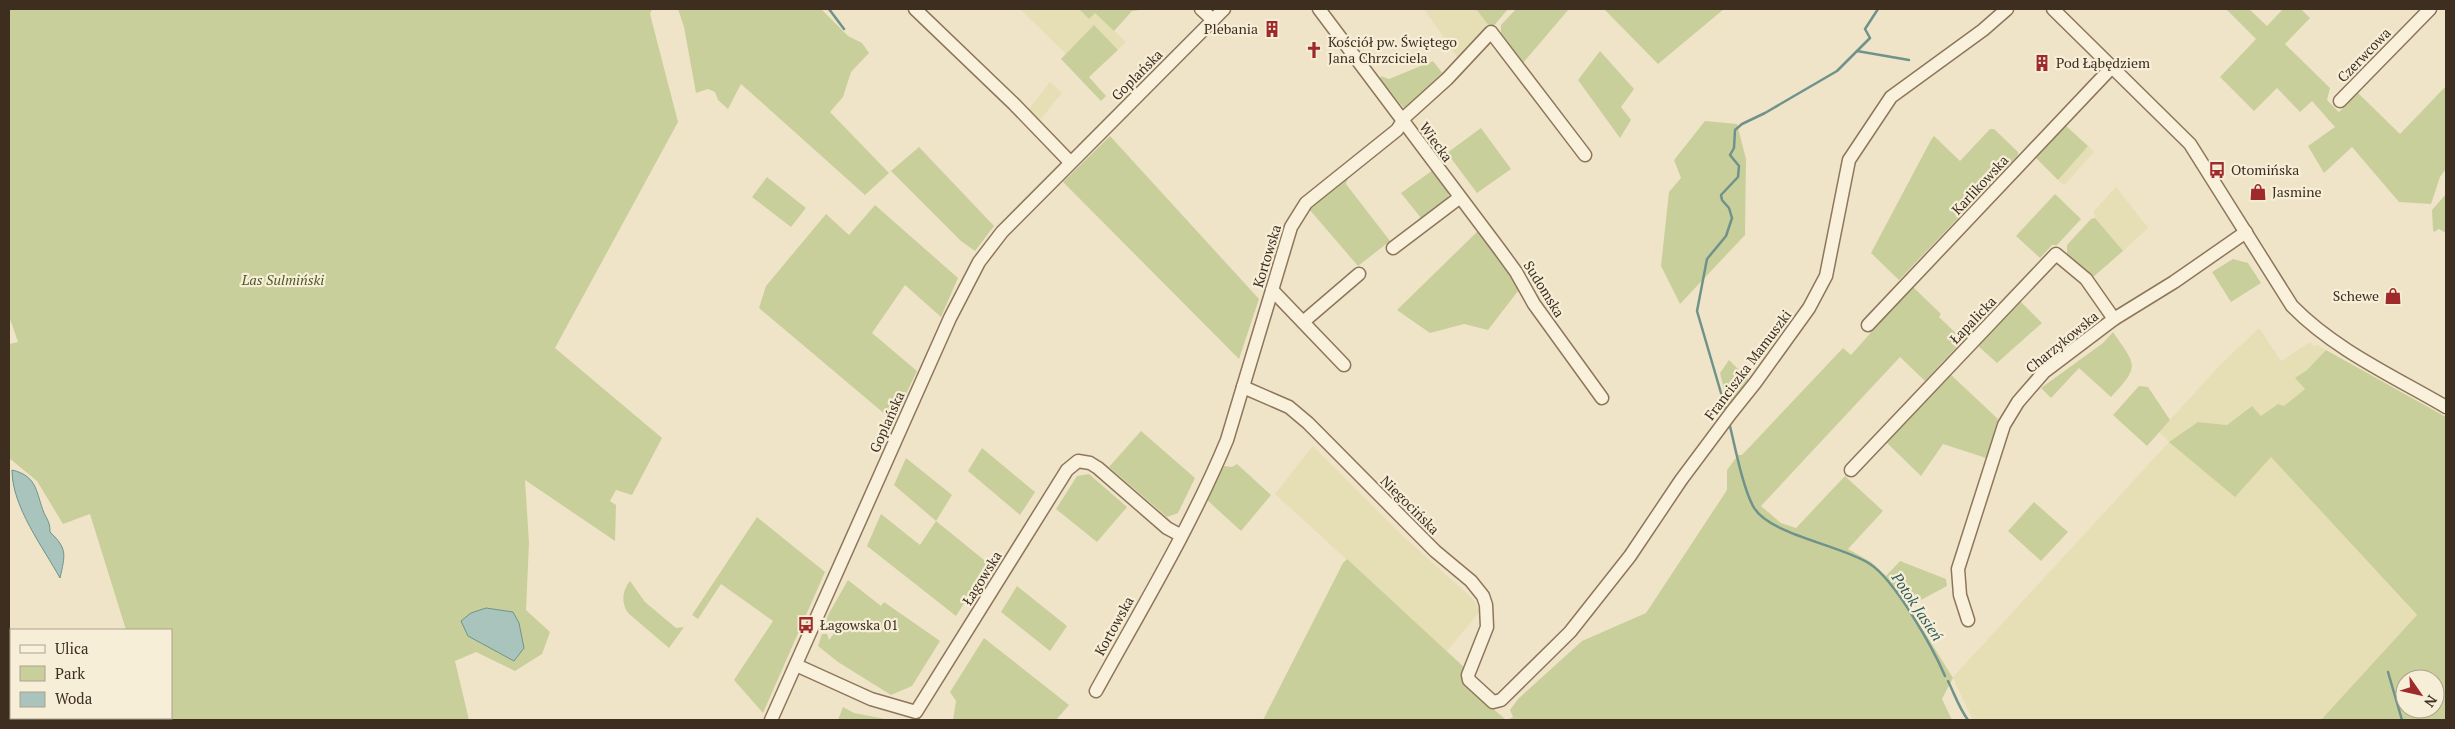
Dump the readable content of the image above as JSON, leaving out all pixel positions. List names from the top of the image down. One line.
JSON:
{"streets":{"street":["Czerwcowa","Goplańska","Wiecka","Karlikowska","Kortowska","Sudomska","Łapalicka","Charzykowska","Franciszka Mamuszki","Niegocińska","Łagowska"]},"crossings":[["Goplańska","Łagowska"],["Wiecka","Kortowska"],["Wiecka","Sudomska"],["Kortowska","Niegocińska"],["Kortowska","Łagowska"],["Łapalicka","Charzykowska"],["Franciszka Mamuszki","Niegocińska"]],"water":["Potok Jasień"],"parks":["Las Sulmiński"],"places":{"building":["Plebania","Pod Łąbędziem"],"church":["Kościół pw. Świętego Jana Chrzciciela"],"bus stop":["Otomińska","Łagowska 01"],"shop":["Jasmine","Schewe"]},"legend":["Ulica","Park","Woda"],"north":"bottom right"}
